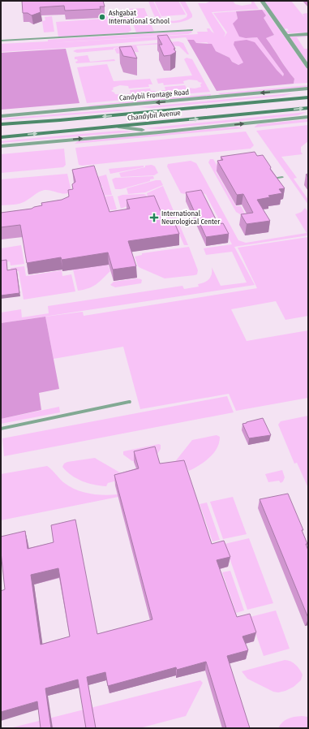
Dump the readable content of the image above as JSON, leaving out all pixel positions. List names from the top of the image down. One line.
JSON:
{"streets":{"main road":["Chandybil Avenue"],"street":["Candybil Frontage Road"]},"places":{"other":["Ashgabat International School"],"health":["International Neurological Center"]}}
